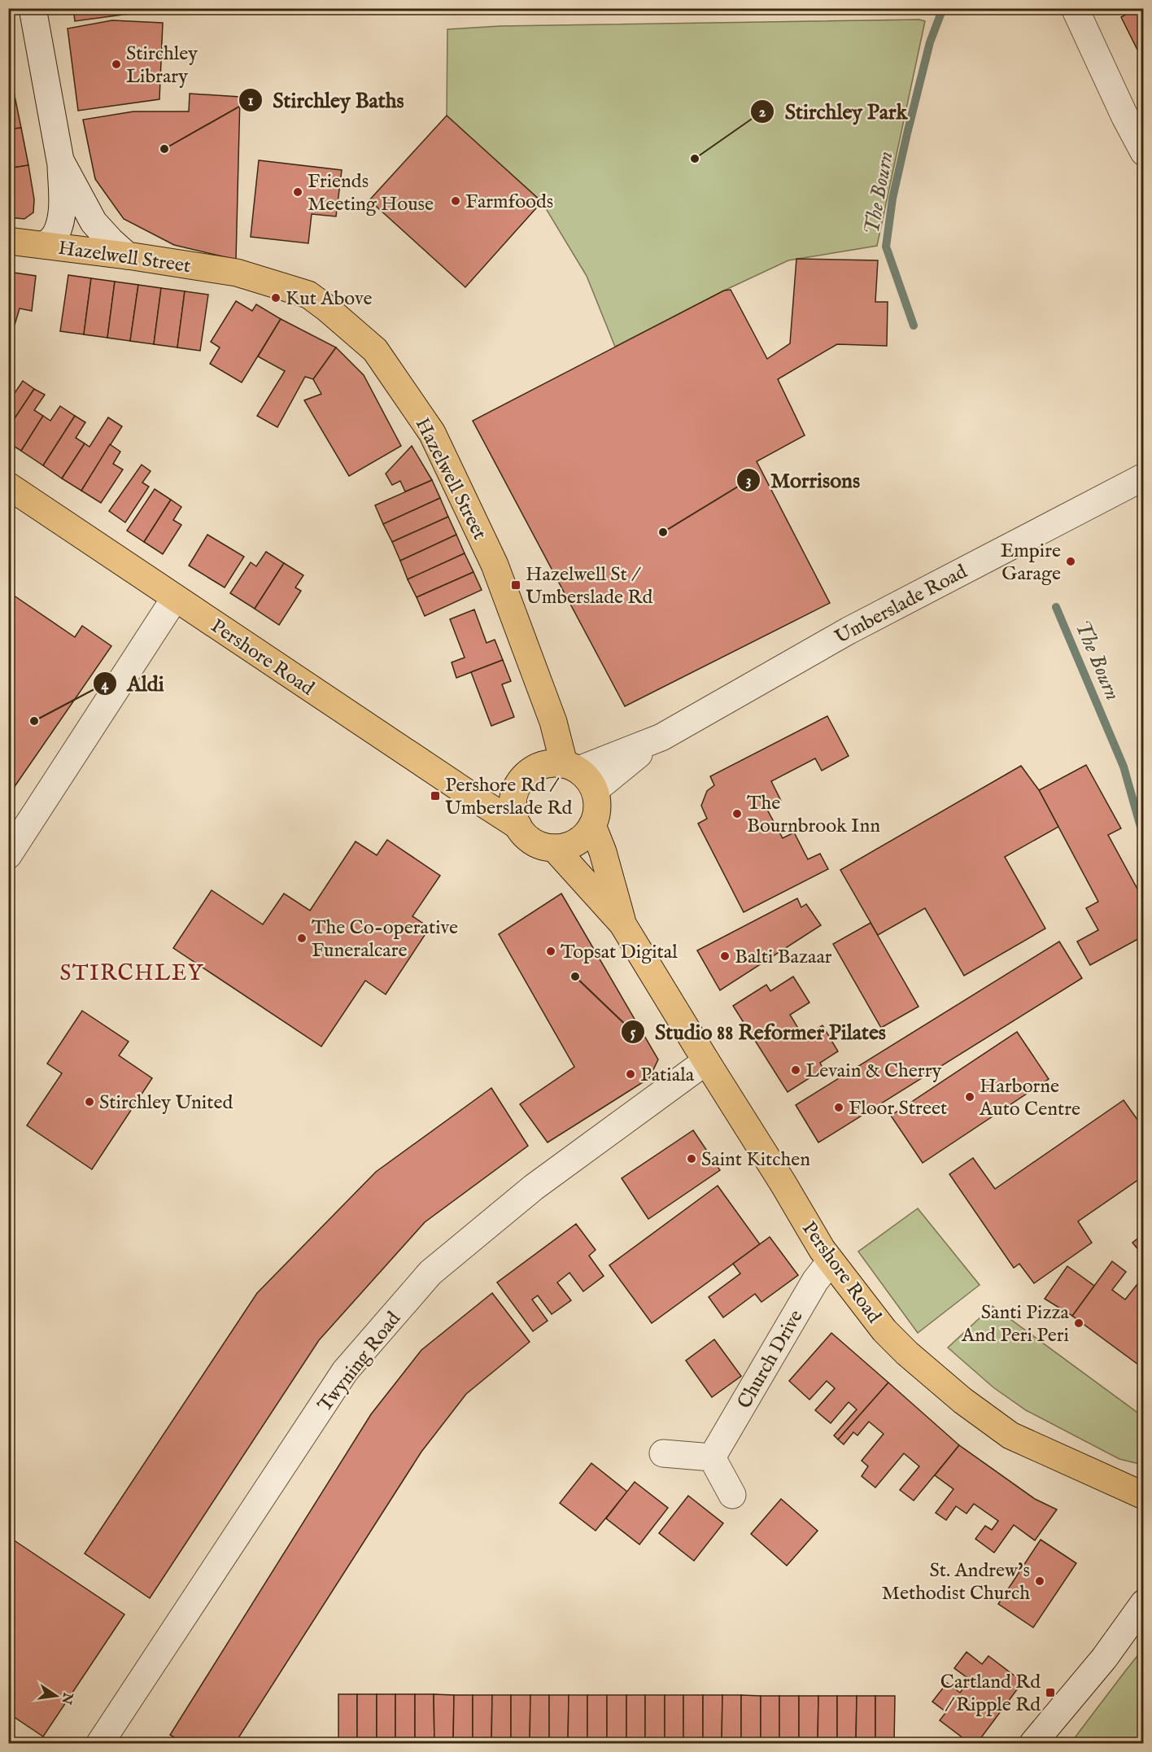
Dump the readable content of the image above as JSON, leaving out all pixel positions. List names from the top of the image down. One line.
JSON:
{"streets":{"main road":["Hazelwell Street","Pershore Road"],"street":["Umberslade Road","Church Drive","Twyning Road"]},"crossings":[["Hazelwell Street","Umberslade Road"],["Hazelwell Street","Pershore Road"],["Umberslade Road","Pershore Road"],["Pershore Road","Church Drive"],["Pershore Road","Twyning Road"]],"districts":["STIRCHLEY"],"water":["The Bourn"],"places":{"other":["Stirchley Library","Stirchley Baths","Stirchley Park","Friends Meeting House","Farmfoods","Kut Above","Morrisons","Empire Garage","Aldi","The Bournbrook Inn","The Co-operative Funeralcare","Topsat Digital","Balti Bazaar","Studio 88 Reformer Pilates","Levain & Cherry","Patiala","Harborne Auto Centre","Stirchley United","Floor Street","Saint Kitchen","Santi Pizza And Peri Peri","St. Andrew's Methodist Church"],"transit":["Hazelwell St / Umberslade Rd","Pershore Rd / Umberslade Rd","Cartland Rd / Ripple Rd"]},"north":"right"}
